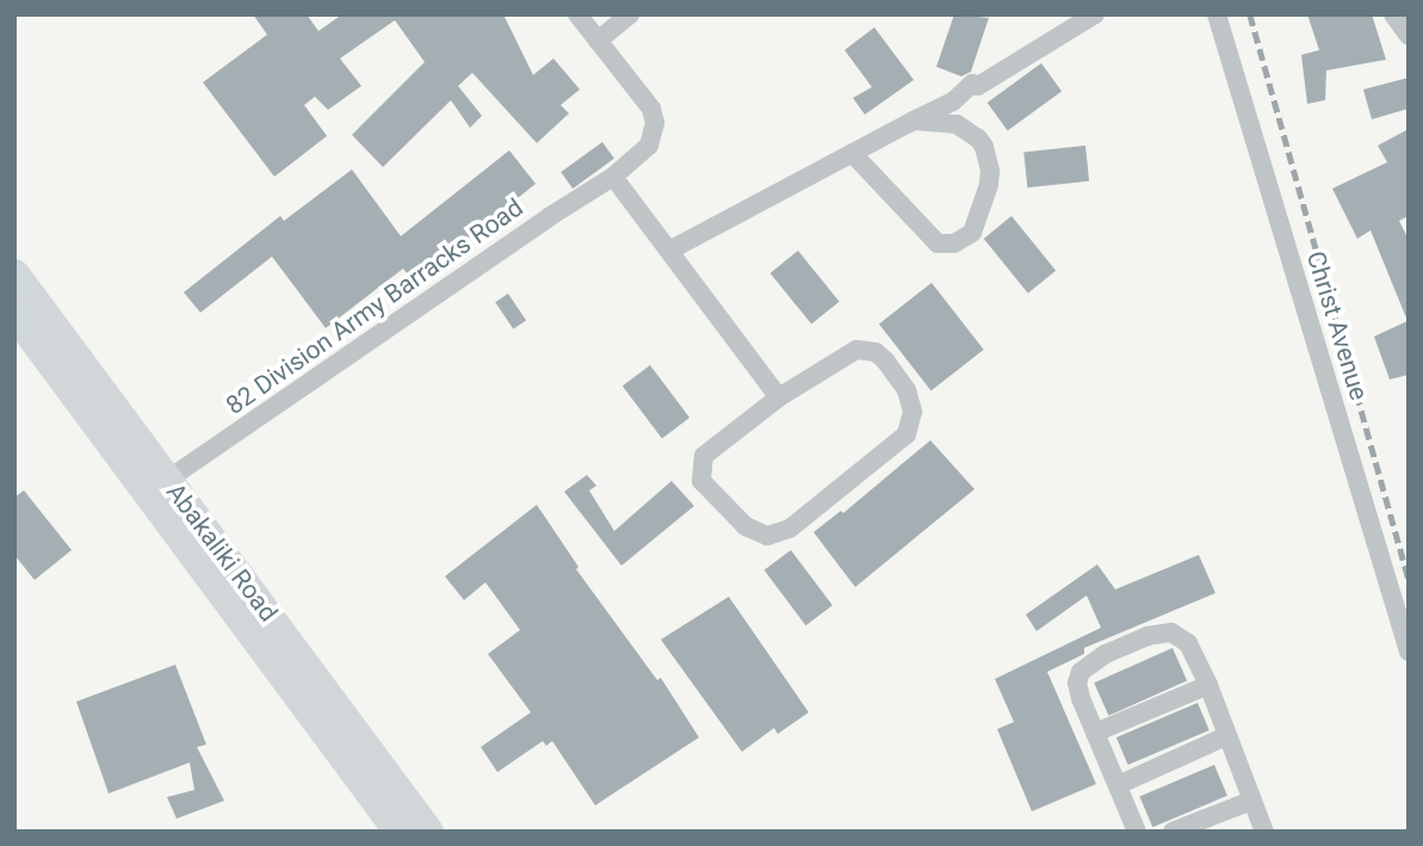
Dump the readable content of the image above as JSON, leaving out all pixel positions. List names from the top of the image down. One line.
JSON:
{"streets":{"main road":["Abakaliki Road"],"street":["82 Division Army Barracks Road","Christ Avenue"]},"crossings":[["82 Division Army Barracks Road","Abakaliki Road"]]}
